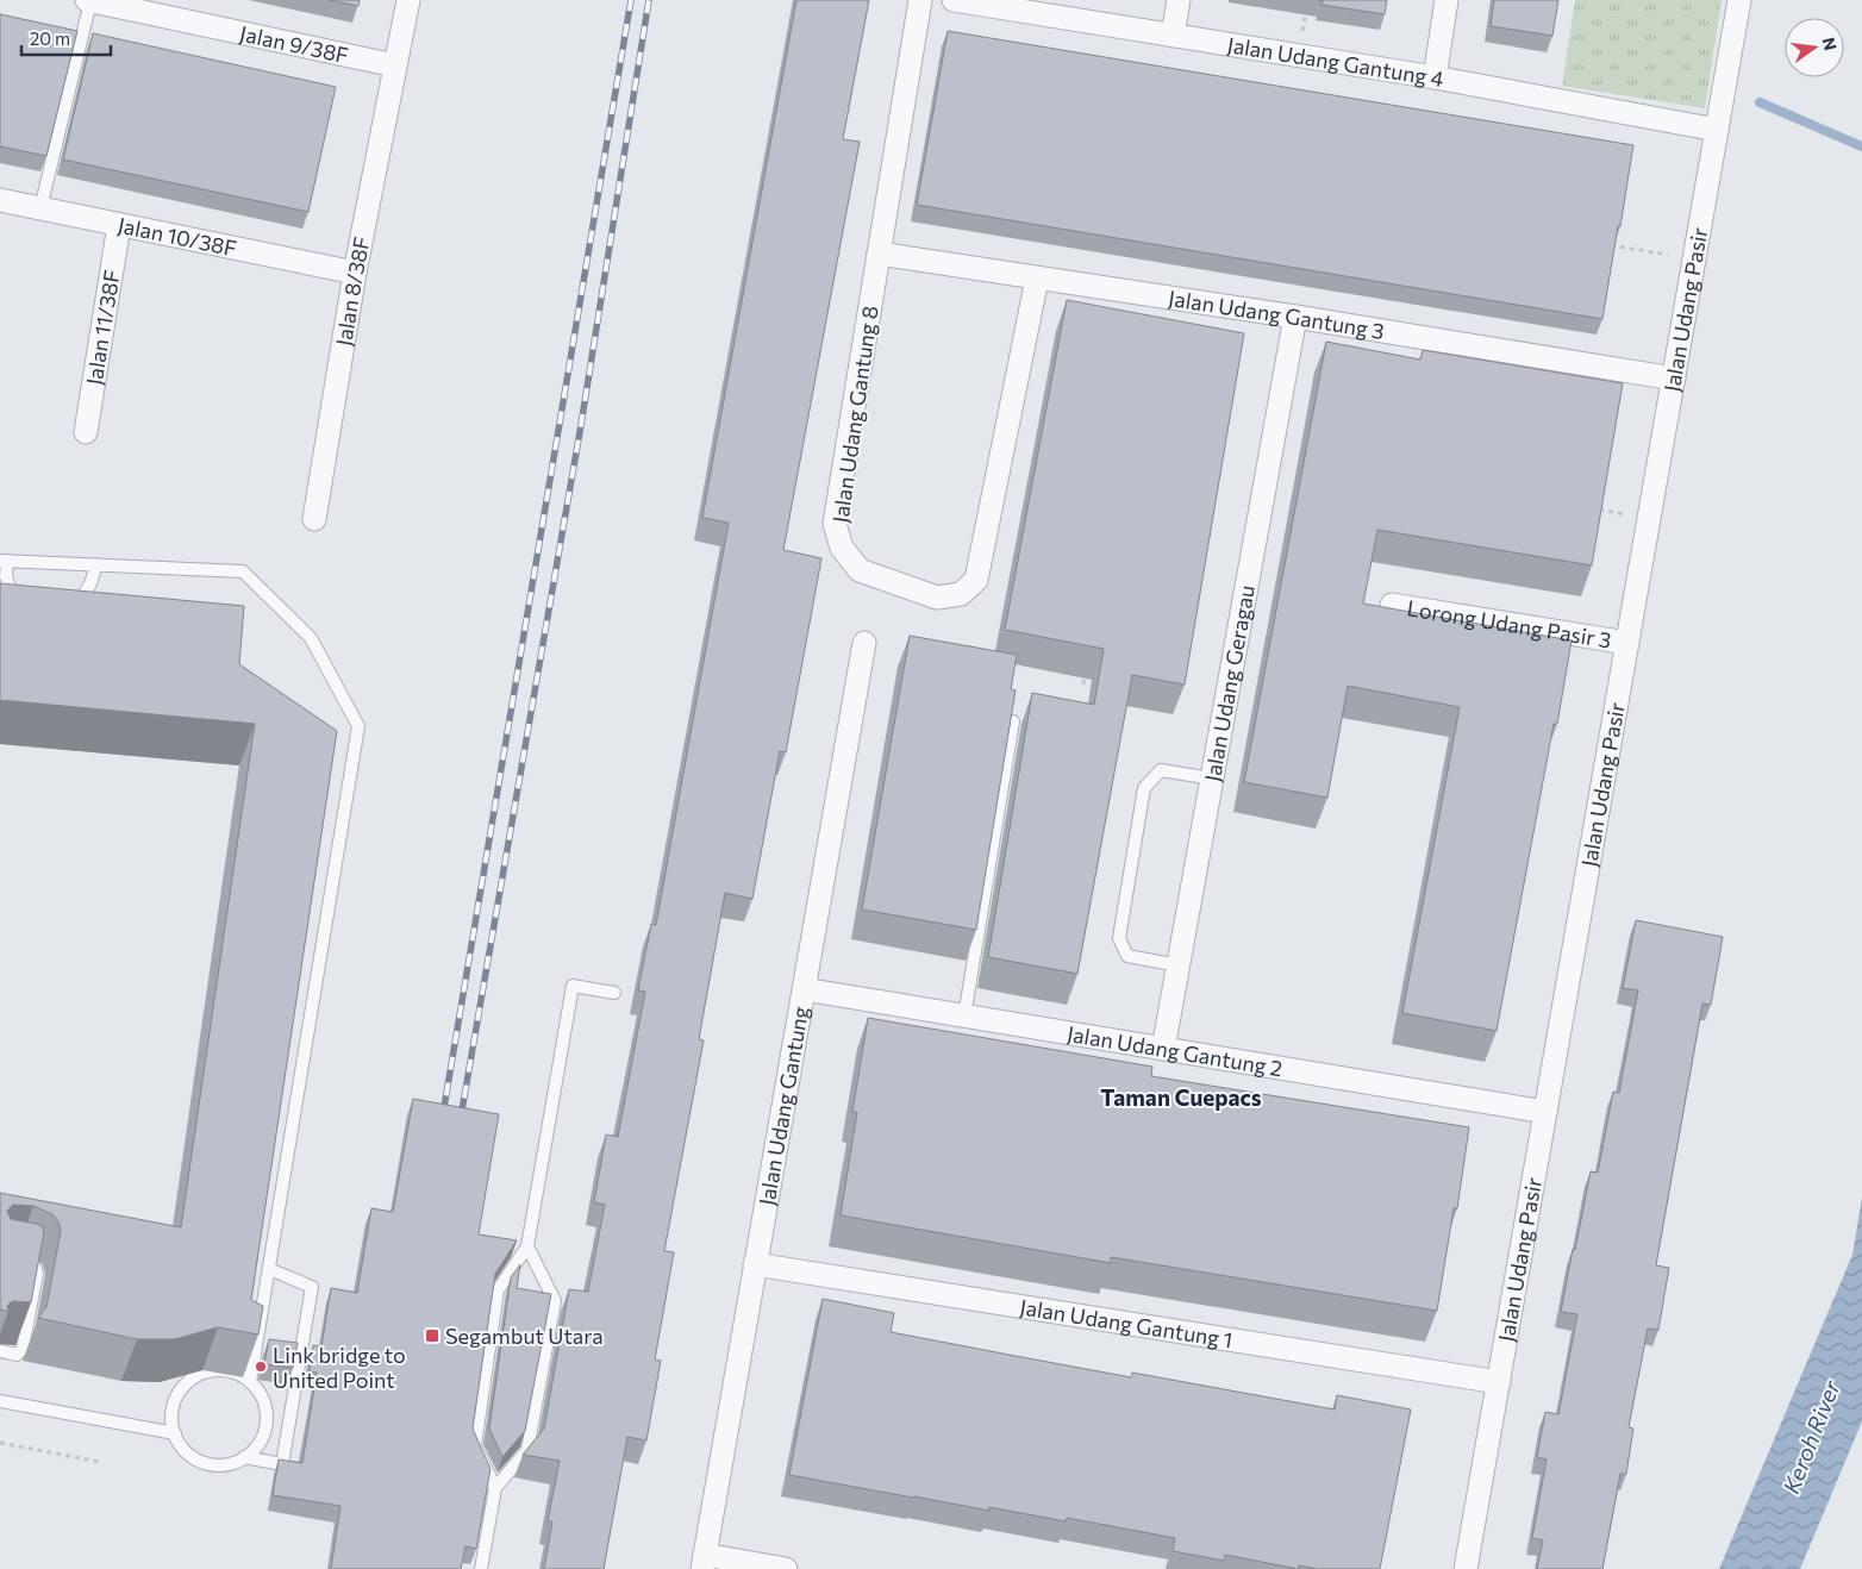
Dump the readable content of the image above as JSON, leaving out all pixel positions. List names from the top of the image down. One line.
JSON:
{"streets":{"street":["Jalan 9/38F","Jalan Udang Gantung 4","Jalan 10/38F","Jalan 8/38F","Jalan Udang Pasir","Jalan Udang Gantung 3","Jalan 11/38F","Jalan Udang Gantung 8","Lorong Udang Pasir 3","Jalan Udang Geragau","Jalan Udang Gantung 2","Jalan Udang Gantung","Jalan Udang Gantung 1"]},"crossings":[["Jalan 9/38F","Jalan 8/38F"],["Jalan Udang Gantung 4","Jalan Udang Pasir"],["Jalan 10/38F","Jalan 8/38F"],["Jalan 10/38F","Jalan 11/38F"],["Jalan Udang Pasir","Jalan Udang Gantung 3"],["Jalan Udang Pasir","Lorong Udang Pasir 3"],["Jalan Udang Pasir","Jalan Udang Gantung 2"],["Jalan Udang Pasir","Jalan Udang Gantung 1"],["Jalan Udang Gantung 3","Jalan Udang Gantung 8"],["Jalan Udang Gantung 3","Jalan Udang Geragau"],["Jalan Udang Geragau","Jalan Udang Gantung 2"],["Jalan Udang Gantung 2","Jalan Udang Gantung"],["Jalan Udang Gantung","Jalan Udang Gantung 1"]],"districts":["Taman Cuepacs"],"water":["Keroh River"],"places":{"transit":["Segambut Utara"],"other":["Link bridge to United Point"]},"scale_bar":"20 m","north":"right"}
